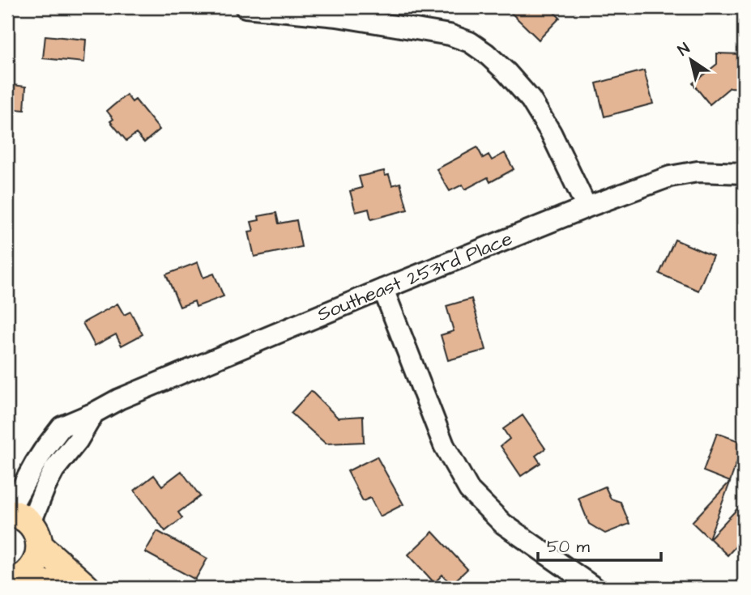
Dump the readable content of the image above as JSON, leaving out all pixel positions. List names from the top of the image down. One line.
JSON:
{"streets":{"street":["Southeast 253rd Place"]},"scale_bar":"50 m","north":"top left"}
